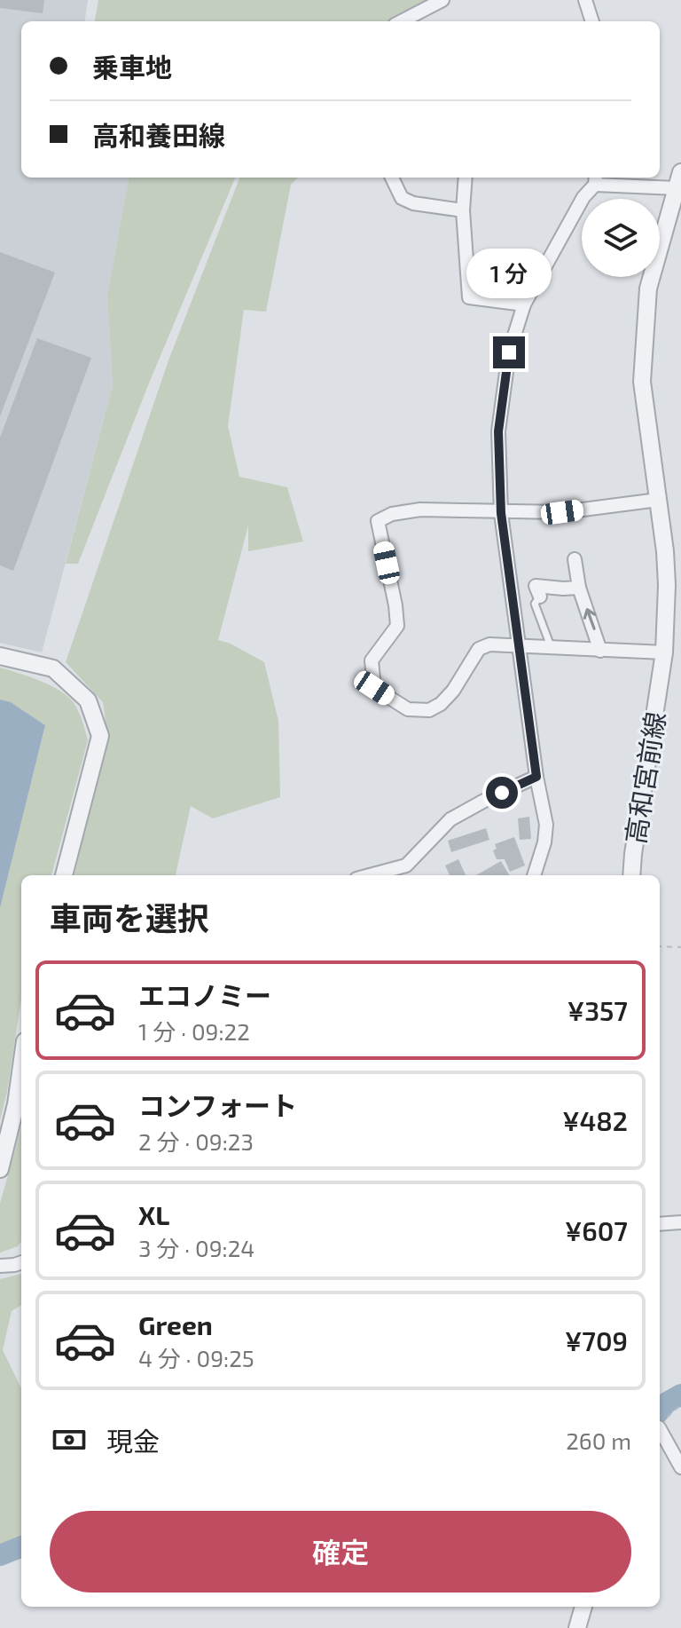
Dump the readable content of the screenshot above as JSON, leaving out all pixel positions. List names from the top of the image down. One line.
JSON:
{"streets":{"street":["高和宮前線"]},"page":{"banner":["乗車地","高和養田線"],"bubble":"1 分","heading":"車両を選択","list":[{"name":"エコノミー","note":"1 分 · 09:22","value":"¥357"},{"name":"コンフォート","note":"2 分 · 09:23","value":"¥482"},{"name":"XL","note":"3 分 · 09:24","value":"¥607"},{"name":"Green","note":"4 分 · 09:25","value":"¥709"}],"pay":["現金","260 m"],"buttons":"確定"}}
